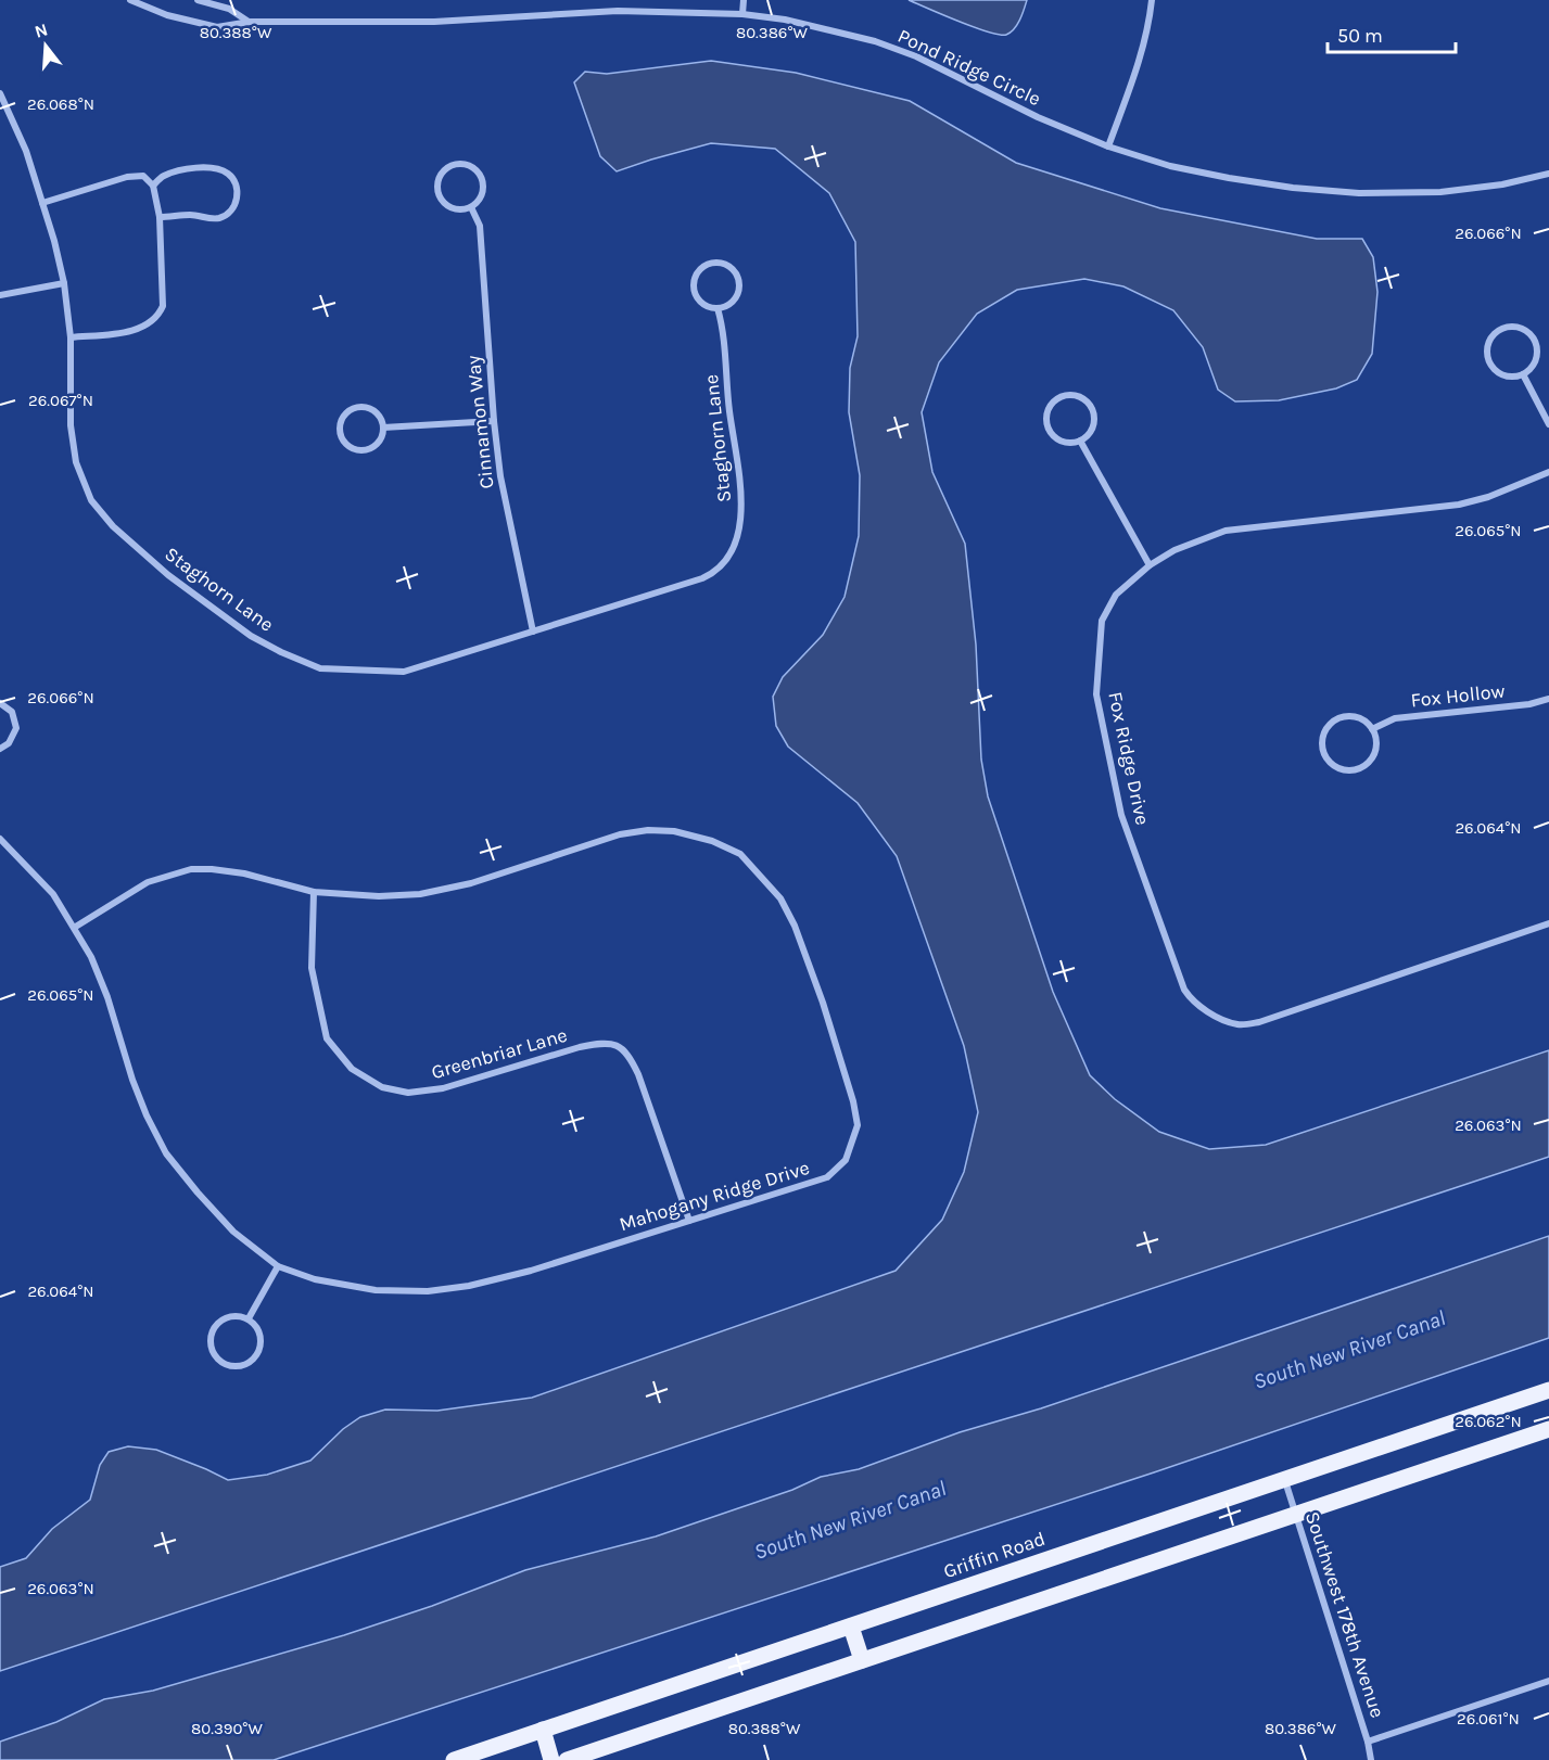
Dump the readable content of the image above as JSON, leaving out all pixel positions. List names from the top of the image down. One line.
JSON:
{"streets":{"main road":["Griffin Road"],"street":["Pond Ridge Circle","Cinnamon Way","Staghorn Lane","Fox Hollow","Fox Ridge Drive","Greenbriar Lane","Mahogany Ridge Drive","Southwest 178th Avenue"]},"crossings":[["Cinnamon Way","Staghorn Lane"],["Greenbriar Lane","Mahogany Ridge Drive"],["Griffin Road","Southwest 178th Avenue"]],"water":["South New River Canal"],"scale_bar":"50 m","north":"top","coordinates":["80.388°W","80.386°W","26.068°N","26.066°N","26.067°N","26.065°N","26.064°N","26.063°N","26.062°N","26.061°N","80.390°W"]}
